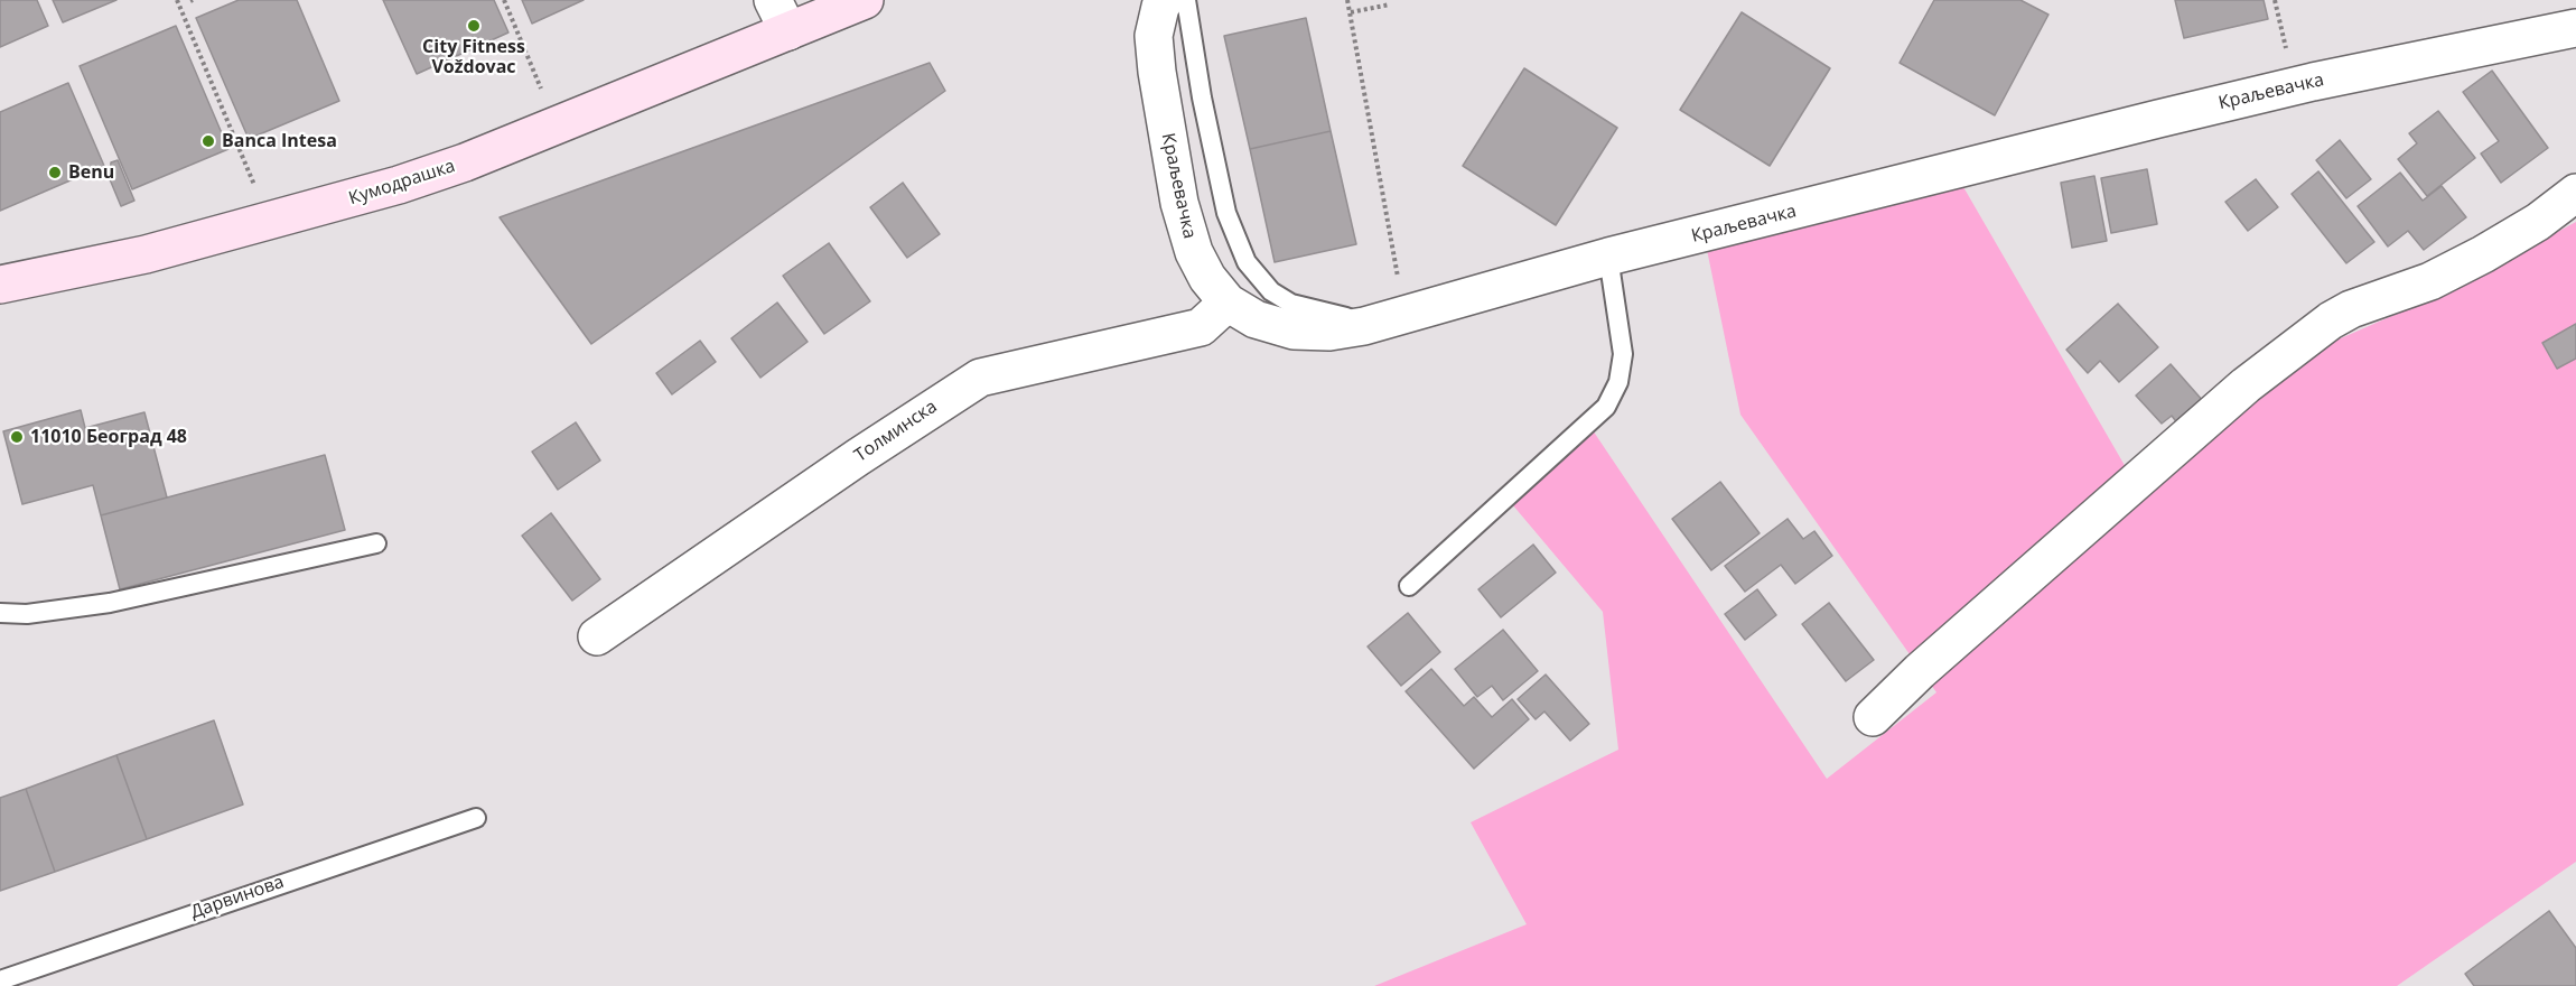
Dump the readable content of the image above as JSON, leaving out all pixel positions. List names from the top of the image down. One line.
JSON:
{"streets":{"street":["Краљевачка","Кумодрашка","Толминска"],"lane":["Дарвинова"]},"crossings":[["Краљевачка","Толминска"]],"places":["City Fitness Voždovac","Banca Intesa","Benu","11010 Београд 48"]}
